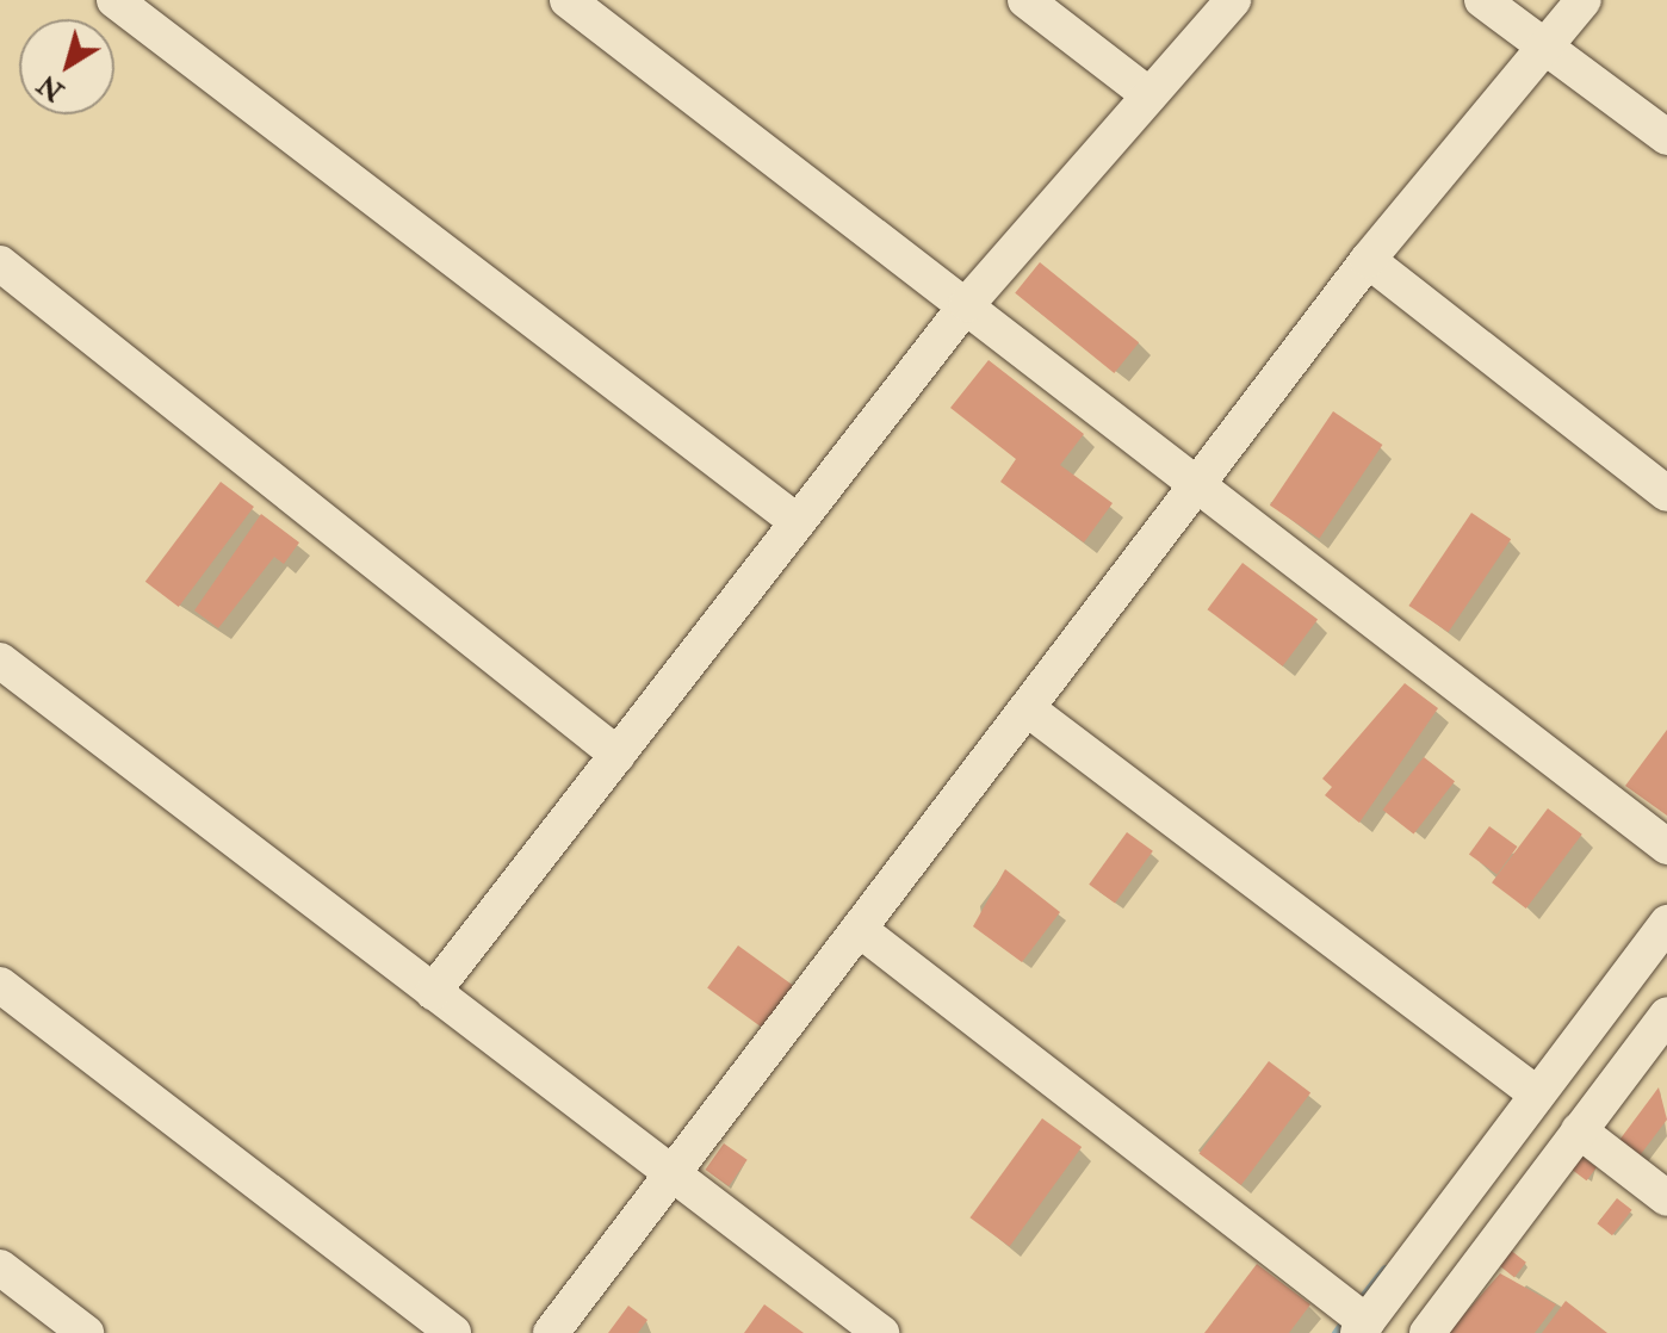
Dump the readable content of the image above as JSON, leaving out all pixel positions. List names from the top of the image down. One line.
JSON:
{"north":"bottom left"}
